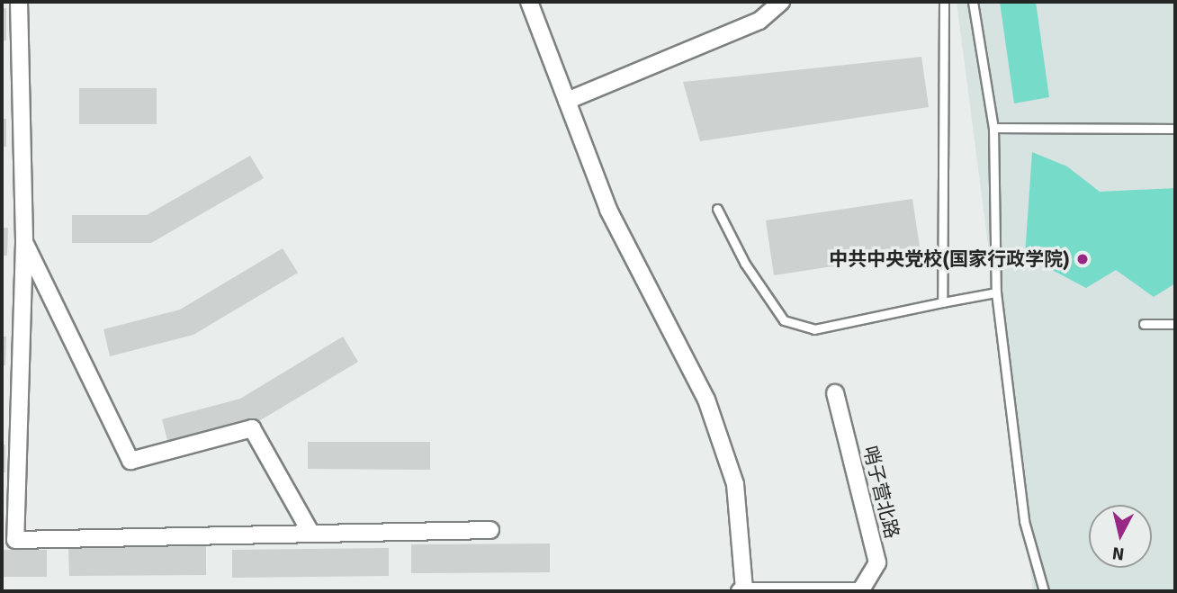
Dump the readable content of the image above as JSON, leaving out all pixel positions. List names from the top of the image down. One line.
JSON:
{"streets":{"street":["哨子营北路"]},"places":["中共中央党校(国家行政学院)"],"north":"bottom"}
